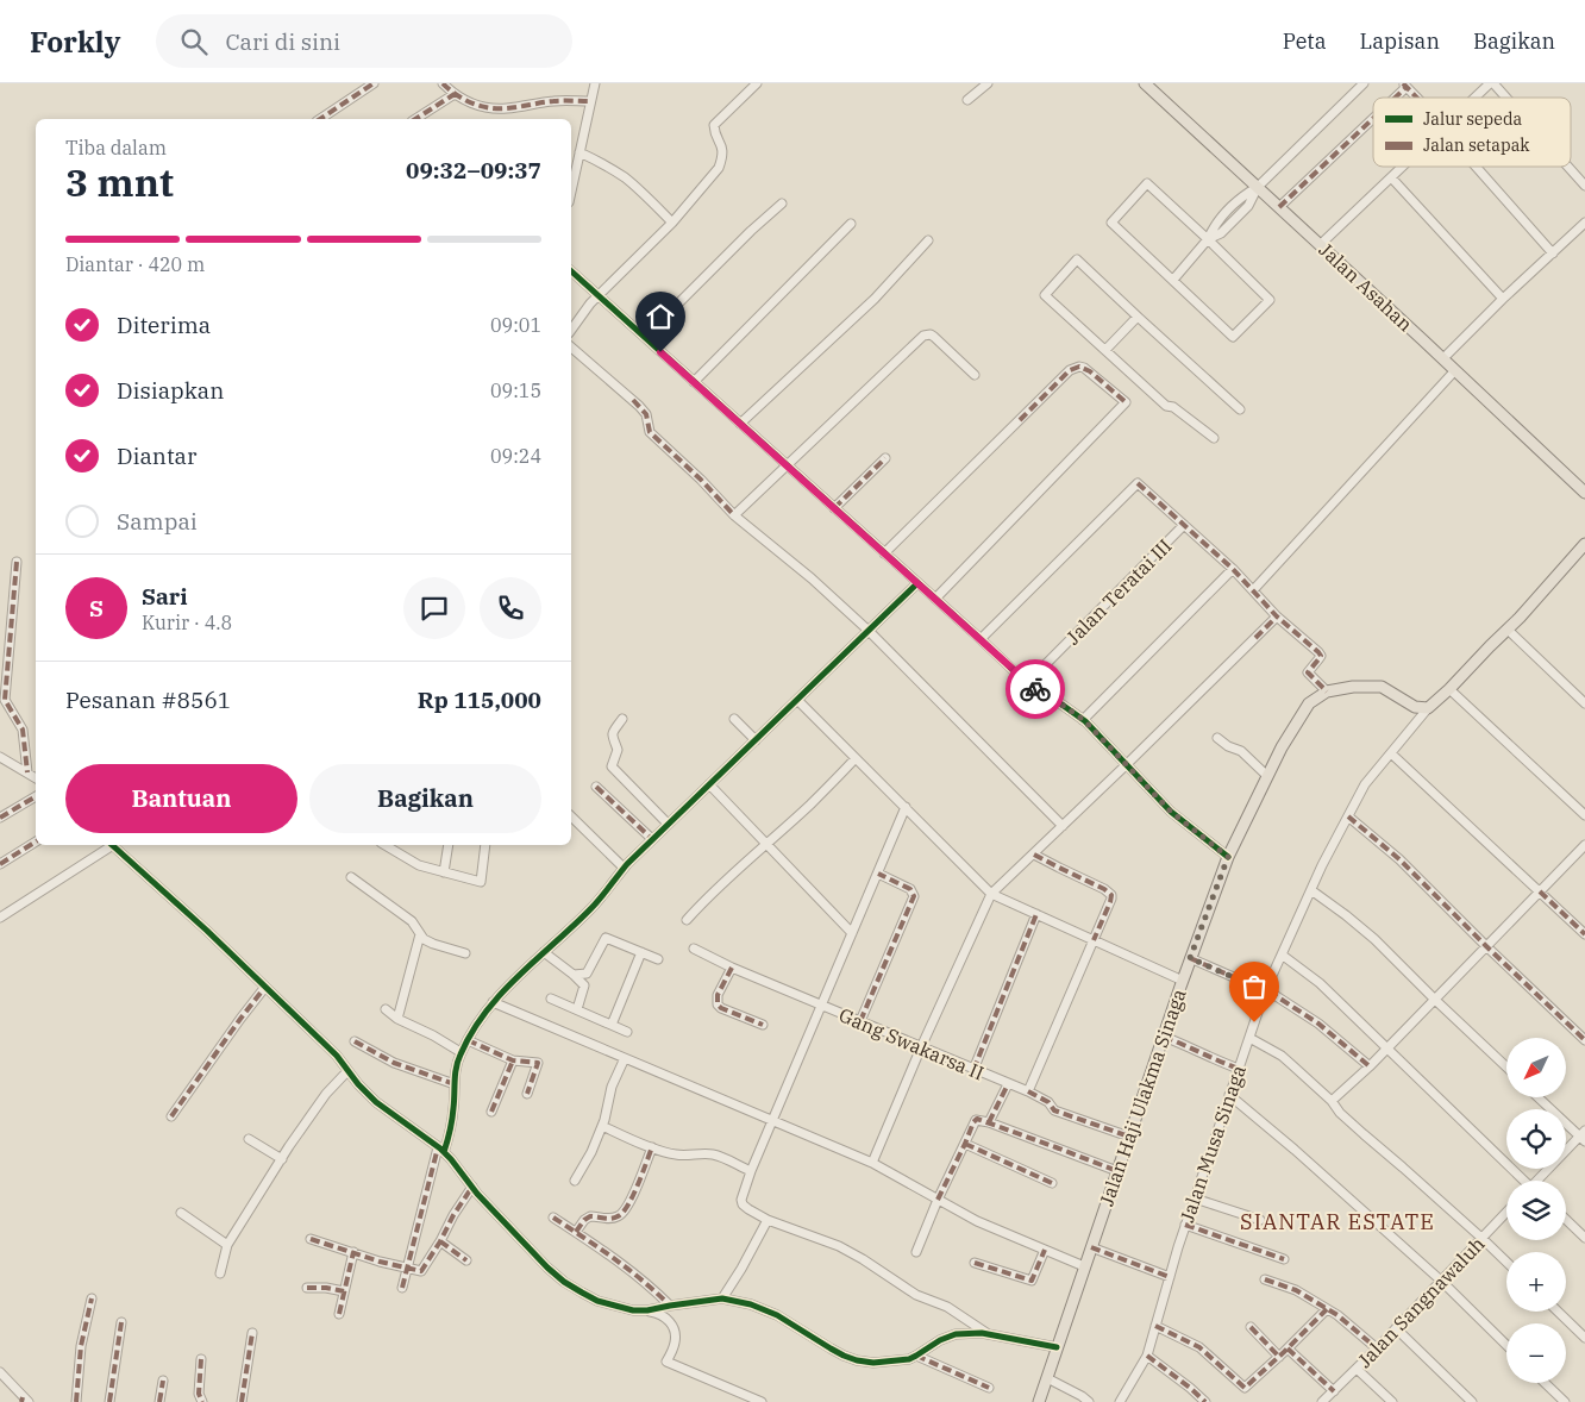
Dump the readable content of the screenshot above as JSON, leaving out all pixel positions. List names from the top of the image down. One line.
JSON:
{"streets":{"main road":["Jalan Asahan","Jalan Haji Ulakma Sinaga"],"street":["Jalan Teratai III","Gang Swakarsa II","Jalan Musa Sinaga","Jalan Sangnawaluh"]},"crossings":[["Gang Swakarsa II","Jalan Haji Ulakma Sinaga"],["Jalan Haji Ulakma Sinaga","Jalan Musa Sinaga"]],"districts":["SIANTAR ESTATE"],"legend":["Jalur sepeda","Jalan setapak"],"north":"bottom left","page":{"header":"Forkly","search":"Cari di sini","nav":["Peta","Lapisan","Bagikan"],"heading":["3 mnt","Tiba dalam","09:32–09:37"],"panel":["Sari","Kurir · 4.8","Pesanan #8561","Rp 115,000"],"bar":"Diantar · 420 m","list":[["Diterima","09:01"],["Disiapkan","09:15"],["Diantar","09:24"],"Sampai"],"round":"S","buttons":["Bantuan","Bagikan"],"map_buttons":["+","−"]}}
